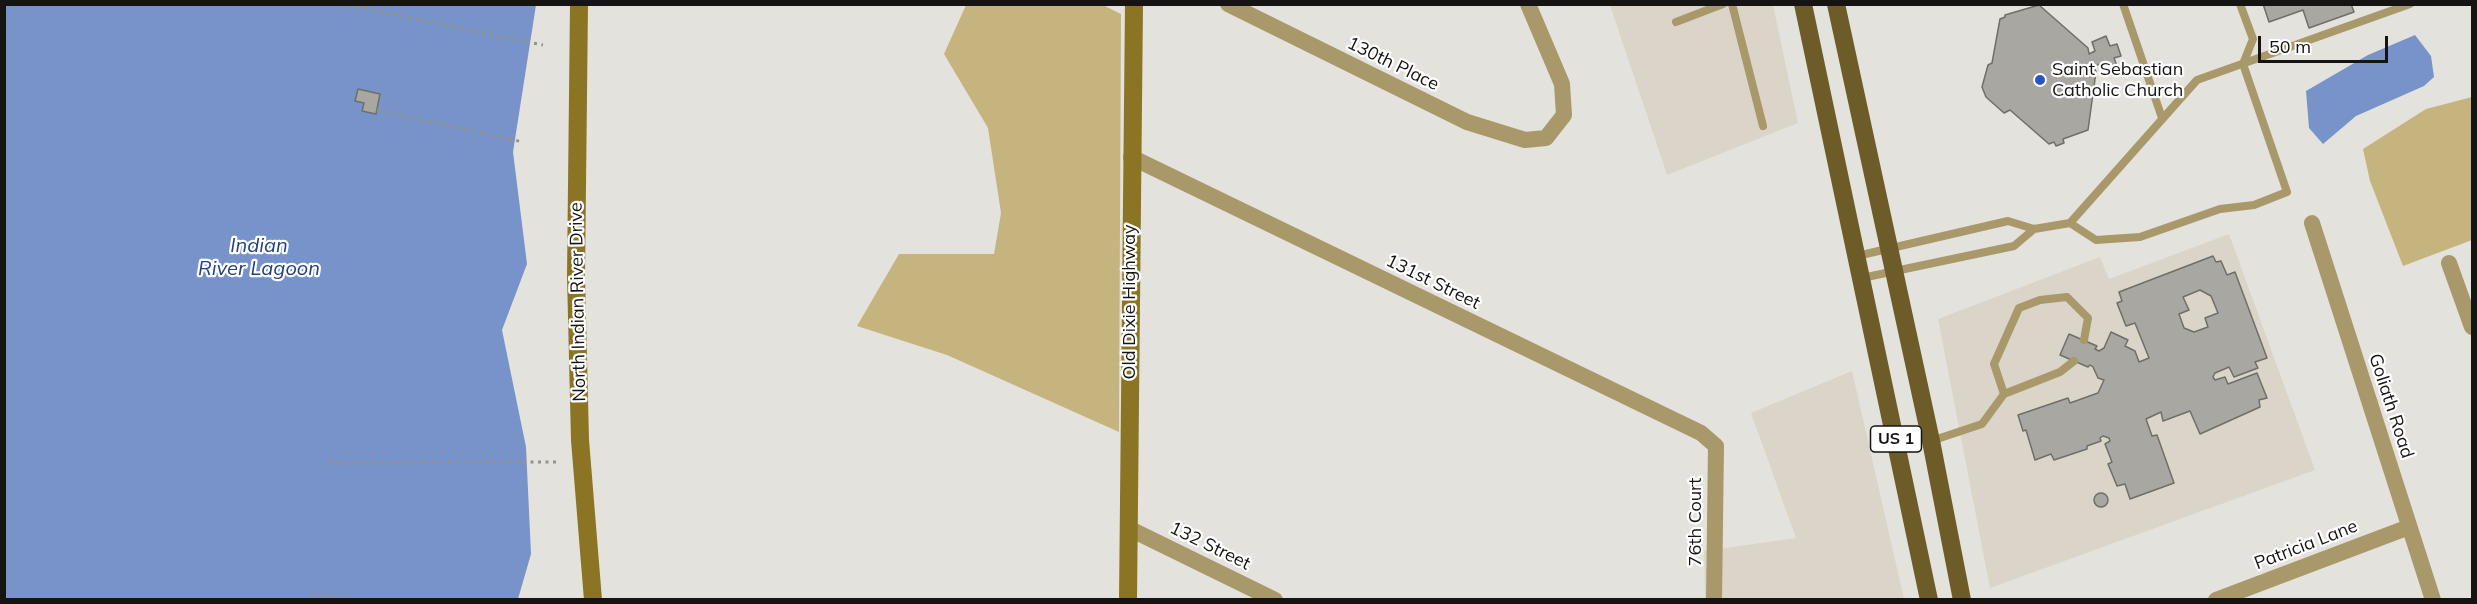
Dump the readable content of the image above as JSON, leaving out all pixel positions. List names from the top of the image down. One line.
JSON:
{"streets":{"main road":["US 1"],"street":["130th Place","131st Street","North Indian River Drive","Old Dixie Highway","Goliath Road","76th Court","Patricia Lane","132 Street"]},"crossings":[["131st Street","Old Dixie Highway"],["131st Street","76th Court"],["Old Dixie Highway","132 Street"],["Goliath Road","Patricia Lane"]],"water":["Indian River Lagoon"],"places":["Saint Sebastian Catholic Church"],"scale_bar":"50 m"}
